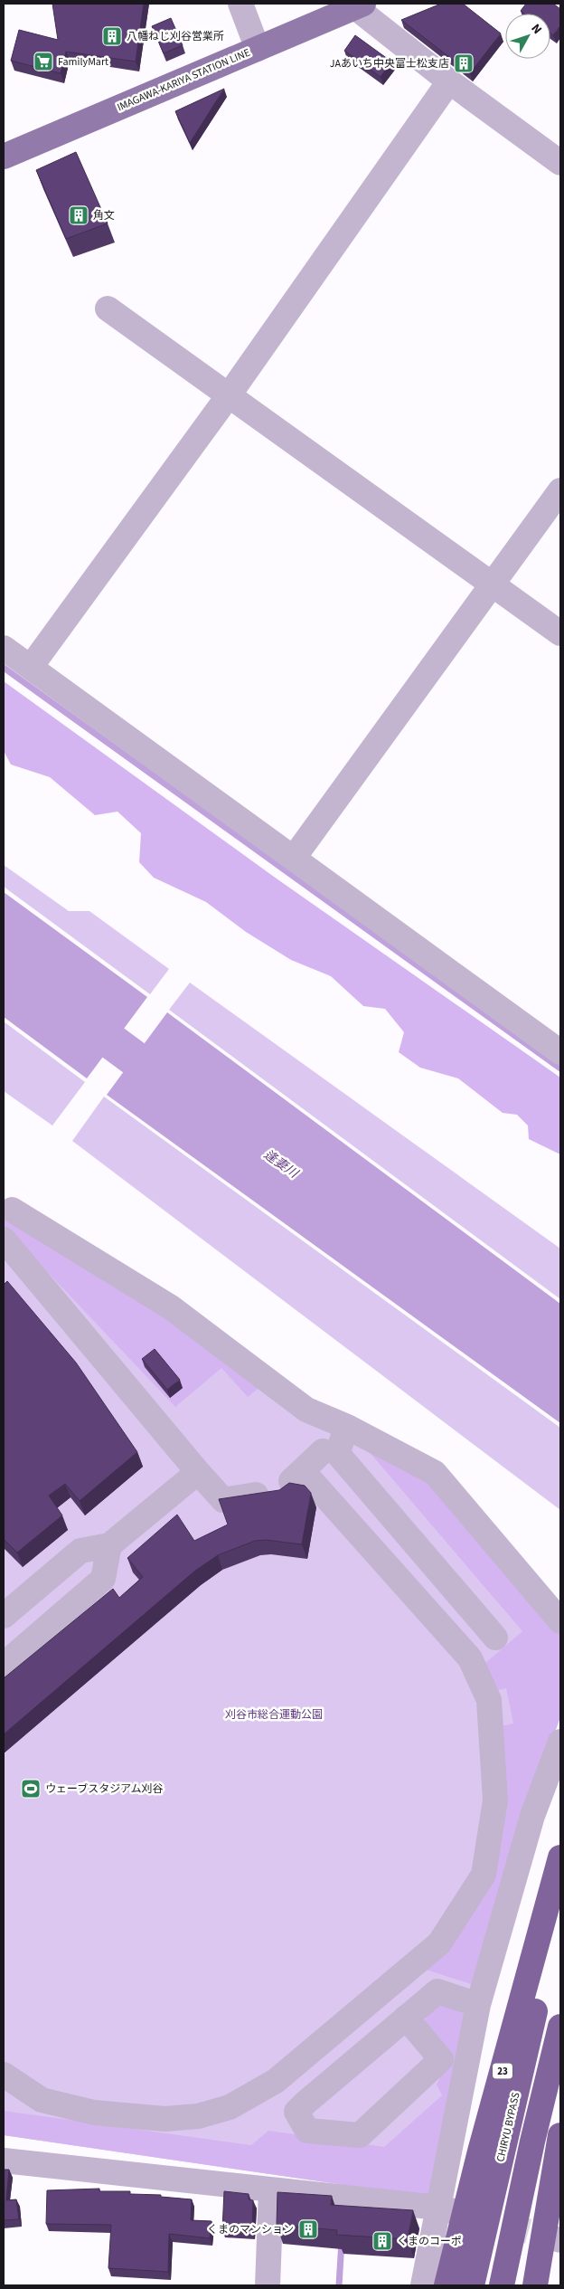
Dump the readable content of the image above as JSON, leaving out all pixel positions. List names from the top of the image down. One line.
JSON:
{"streets":{"highway":["23","CHIRYU BYPASS"],"main road":["IMAGAWA-KARIYA STATION LINE"]},"water":["逢妻川"],"parks":["刈谷市総合運動公園"],"places":{"building":["八幡ねじ刈谷営業所","JAあいち中央富士松支店","角文","くまのマンション","くまのコーポ"],"supermarket":["FamilyMart"],"sports":["ウェーブスタジアム刈谷"]},"north":"top right"}
